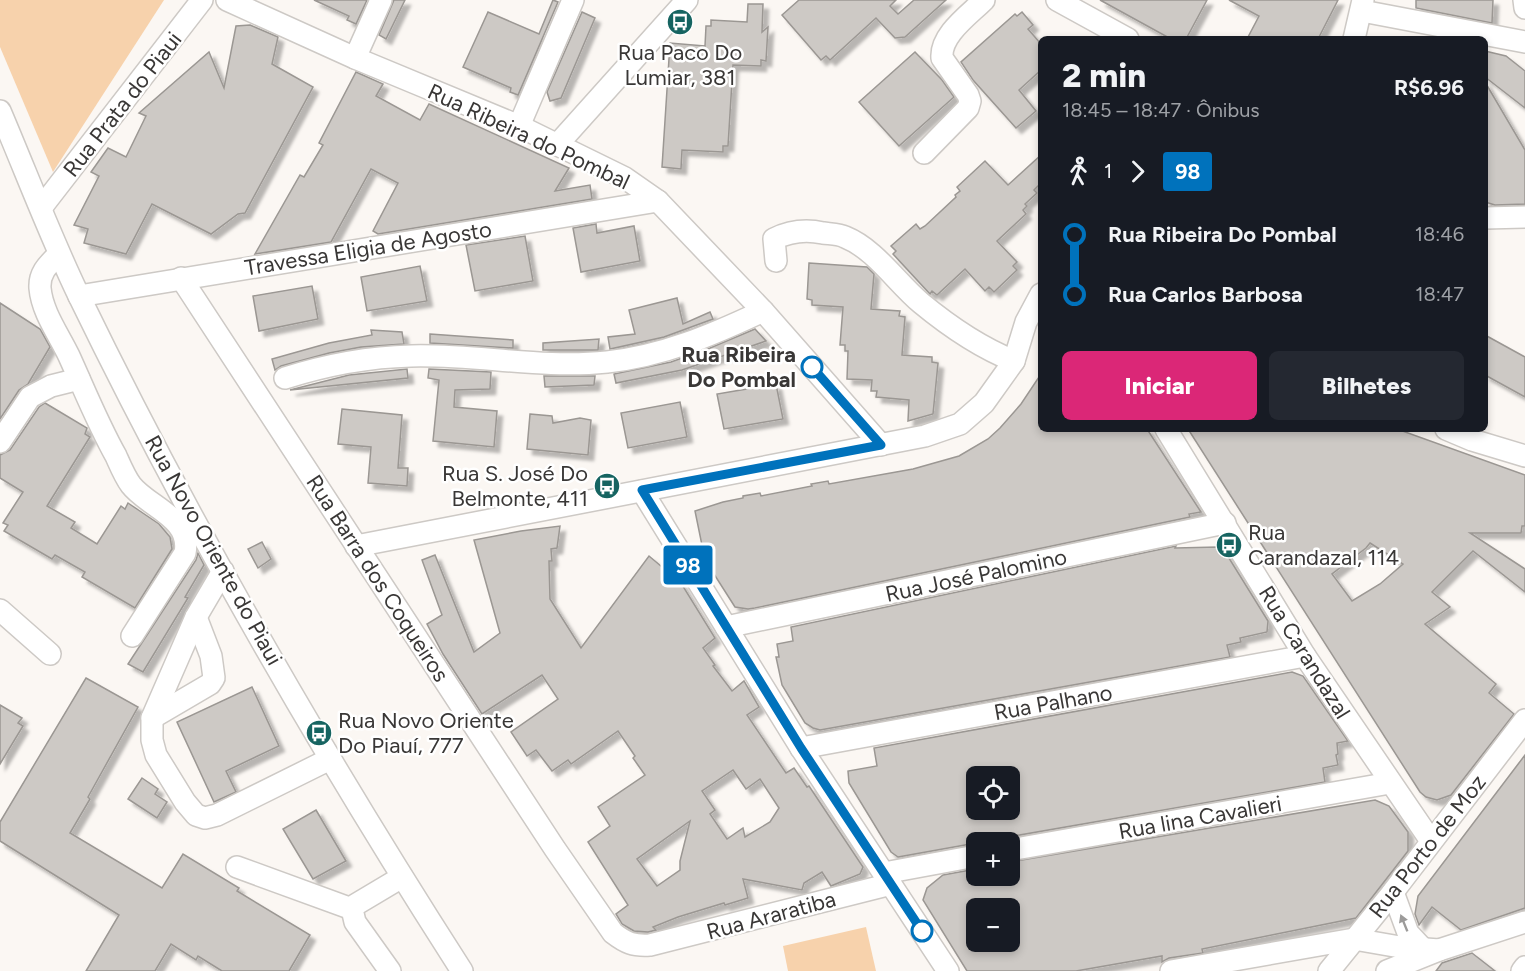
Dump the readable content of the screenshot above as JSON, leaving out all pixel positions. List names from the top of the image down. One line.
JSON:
{"streets":{"street":["Rua Prata do Piaui","Rua Ribeira do Pombal","Travessa Eligia de Agosto","Rua Novo Oriente do Piaui","Rua José Palomino","Rua Barra dos Coqueiros","Rua Carandazal","Rua Palhano","Rua lina Cavalieri","Rua Porto de Moz","Rua Araratiba"]},"crossings":[["Rua Prata do Piaui","Rua Novo Oriente do Piaui"],["Rua Ribeira do Pombal","Travessa Eligia de Agosto"],["Travessa Eligia de Agosto","Rua Novo Oriente do Piaui"],["Travessa Eligia de Agosto","Rua Barra dos Coqueiros"],["Rua José Palomino","Rua Carandazal"],["Rua Barra dos Coqueiros","Rua Araratiba"],["Rua Carandazal","Rua Palhano"],["Rua Carandazal","Rua lina Cavalieri"],["Rua Carandazal","Rua Porto de Moz"]],"places":{"bus stop":["Rua Paco Do Lumiar, 381","Rua S. José Do Belmonte, 411","Rua Carandazal, 114","Rua Novo Oriente Do Piauí, 777"],"other":["Rua Ribeira Do Pombal"]},"lines":["bus line 98"],"page":{"on_map":"98","heading":["2 min","18:45 – 18:47 · Ônibus","R$6.96"],"legs":["1","98"],"list":[{"name":"Rua Ribeira Do Pombal","value":"18:46"},{"name":"Rua Carlos Barbosa","value":"18:47"}],"buttons":["Iniciar","Bilhetes"],"map_buttons":["+","−"]}}
